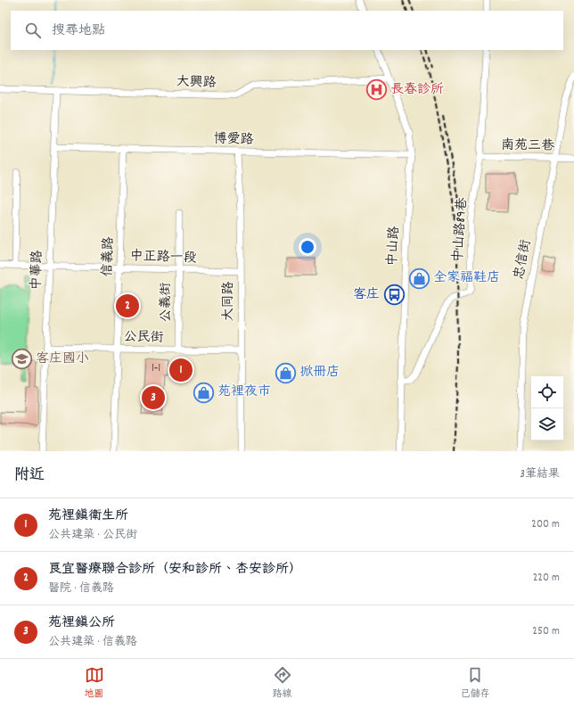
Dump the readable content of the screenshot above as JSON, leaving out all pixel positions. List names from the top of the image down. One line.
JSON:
{"streets":{"street":["大興路","博愛路","南苑三巷","中山路89巷","中山路","信義路","中正路一段","忠信街","中華路","大同路","公義街","公民街"]},"crossings":[["大興路","中山路"],["大興路","中華路"],["博愛路","中山路"],["博愛路","信義路"],["博愛路","中華路"],["博愛路","大同路"],["南苑三巷","中山路89巷"],["南苑三巷","忠信街"],["中山路89巷","中山路"],["信義路","中正路一段"],["信義路","公民街"],["中正路一段","中華路"],["中正路一段","大同路"],["中正路一段","公義街"],["中華路","公民街"],["大同路","公民街"],["公義街","公民街"]],"places":{"hospital":["長春診所"],"shop":["全家福鞋店","掀冊店","苑裡夜市"],"bus stop":["客庄"],"school or university":["客庄國小"]},"house_numbers":["1-1"],"page":{"search":"搜尋地點","pins":["2","1","3"],"heading":["附近","3筆結果"],"list":[{"mark":"1","name":"苑裡鎮衛生所","note":"公共建築 · 公民街","value":"200 m"},{"mark":"2","name":"良宜醫療聯合診所（安和診所、杏安診所）","note":"醫院 · 信義路","value":"220 m"},{"mark":"3","name":"苑裡鎮公所","note":"公共建築 · 信義路","value":"250 m"}],"nav":["地圖","路線","已儲存"]}}
